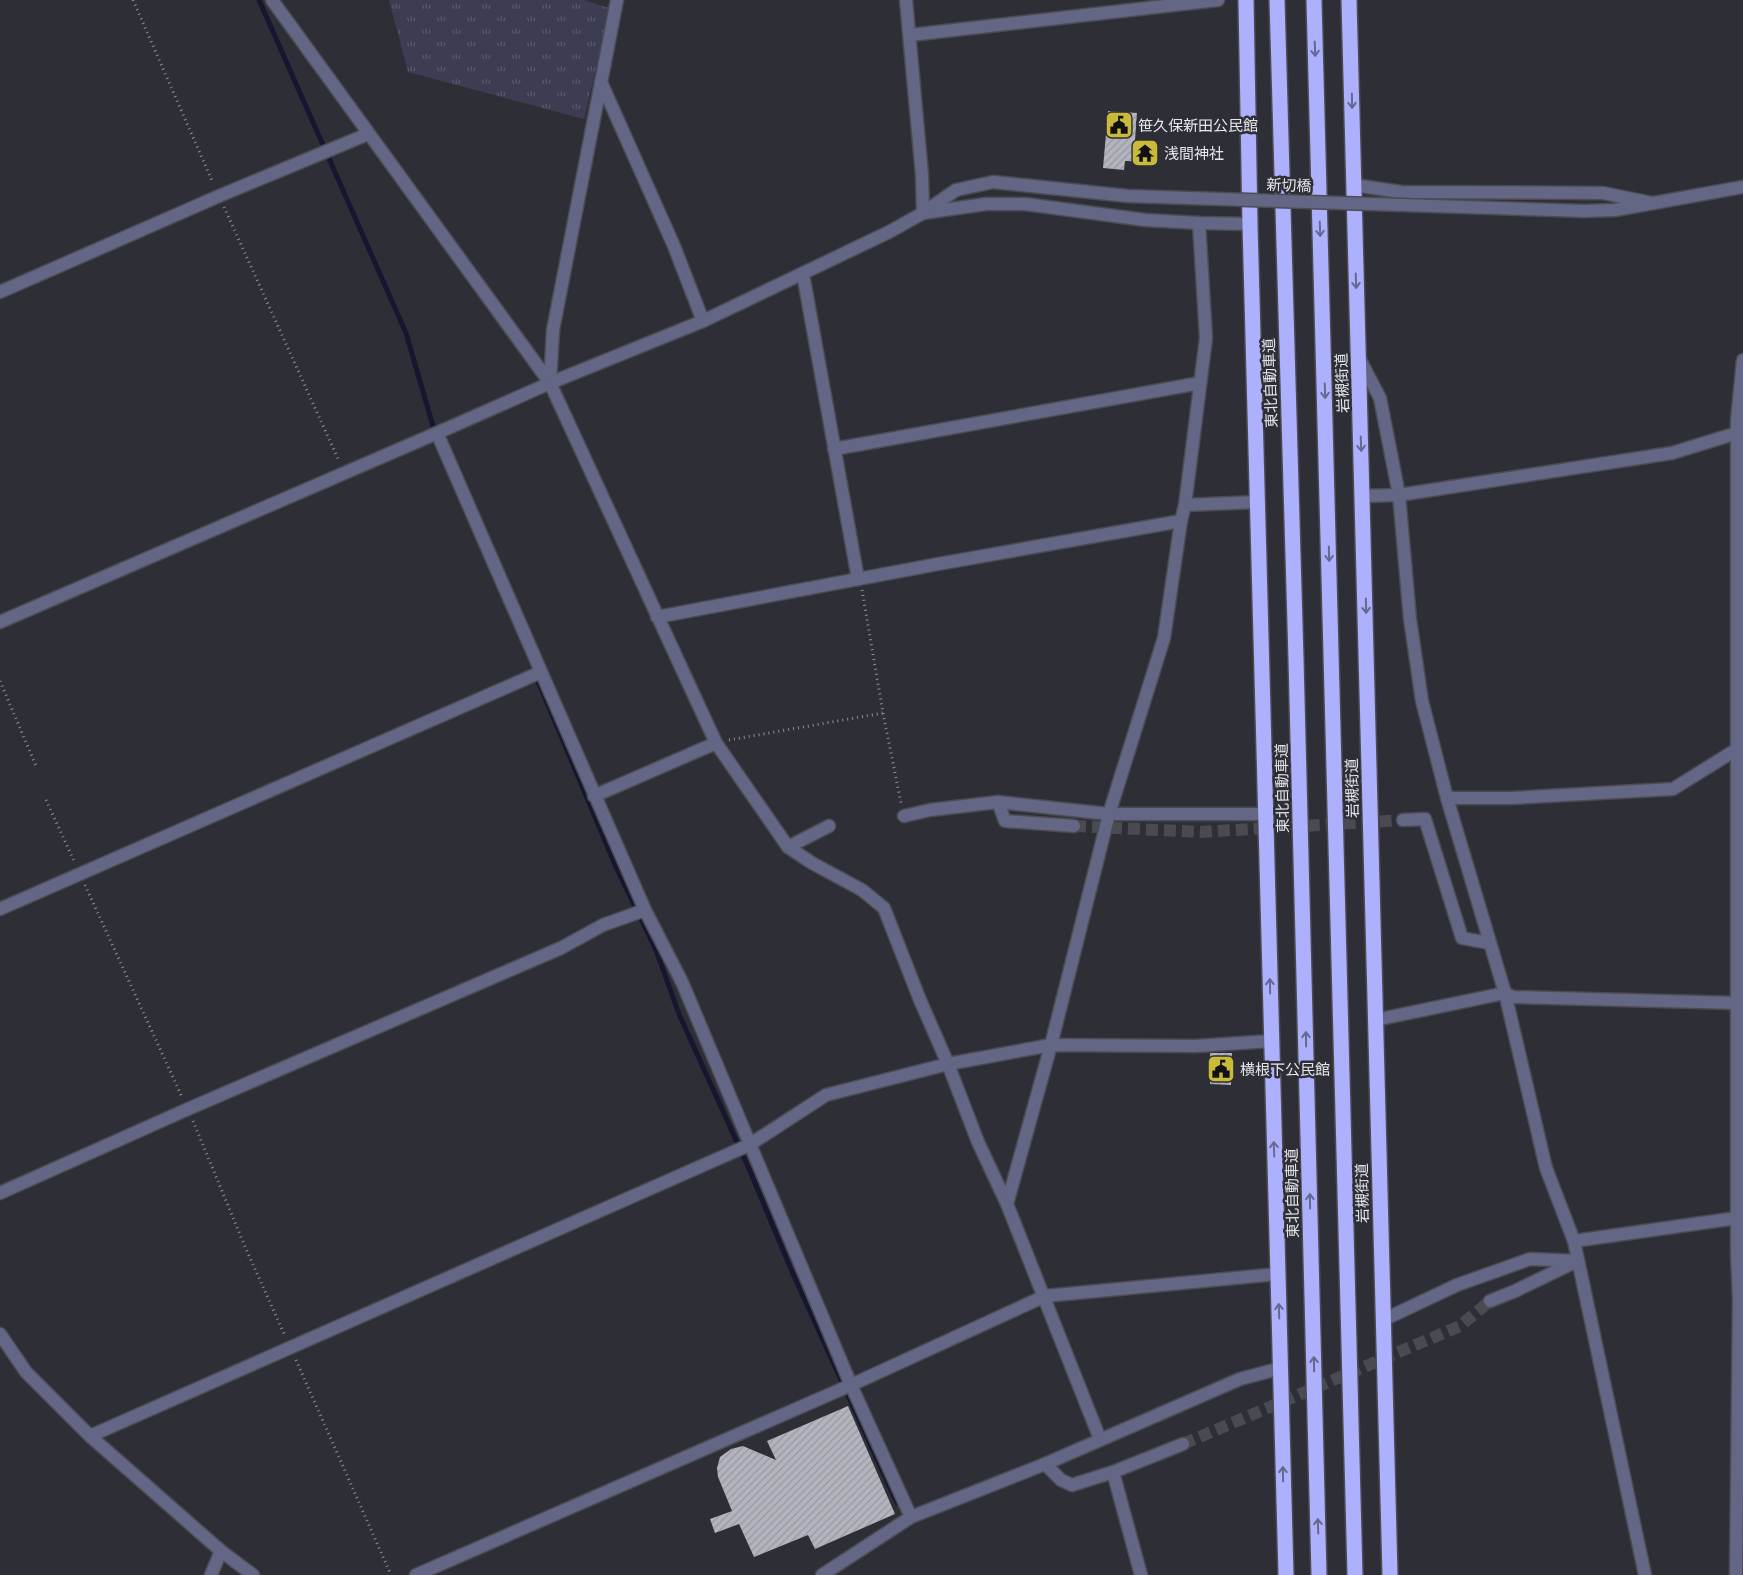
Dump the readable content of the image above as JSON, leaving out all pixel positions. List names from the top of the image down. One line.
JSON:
{"streets":{"highway":["東北自動車道","岩槻街道"],"street":["新切橋"]},"places":{"public building":["笹久保新田公民館","横根下公民館"],"temple":["浅間神社"]}}
